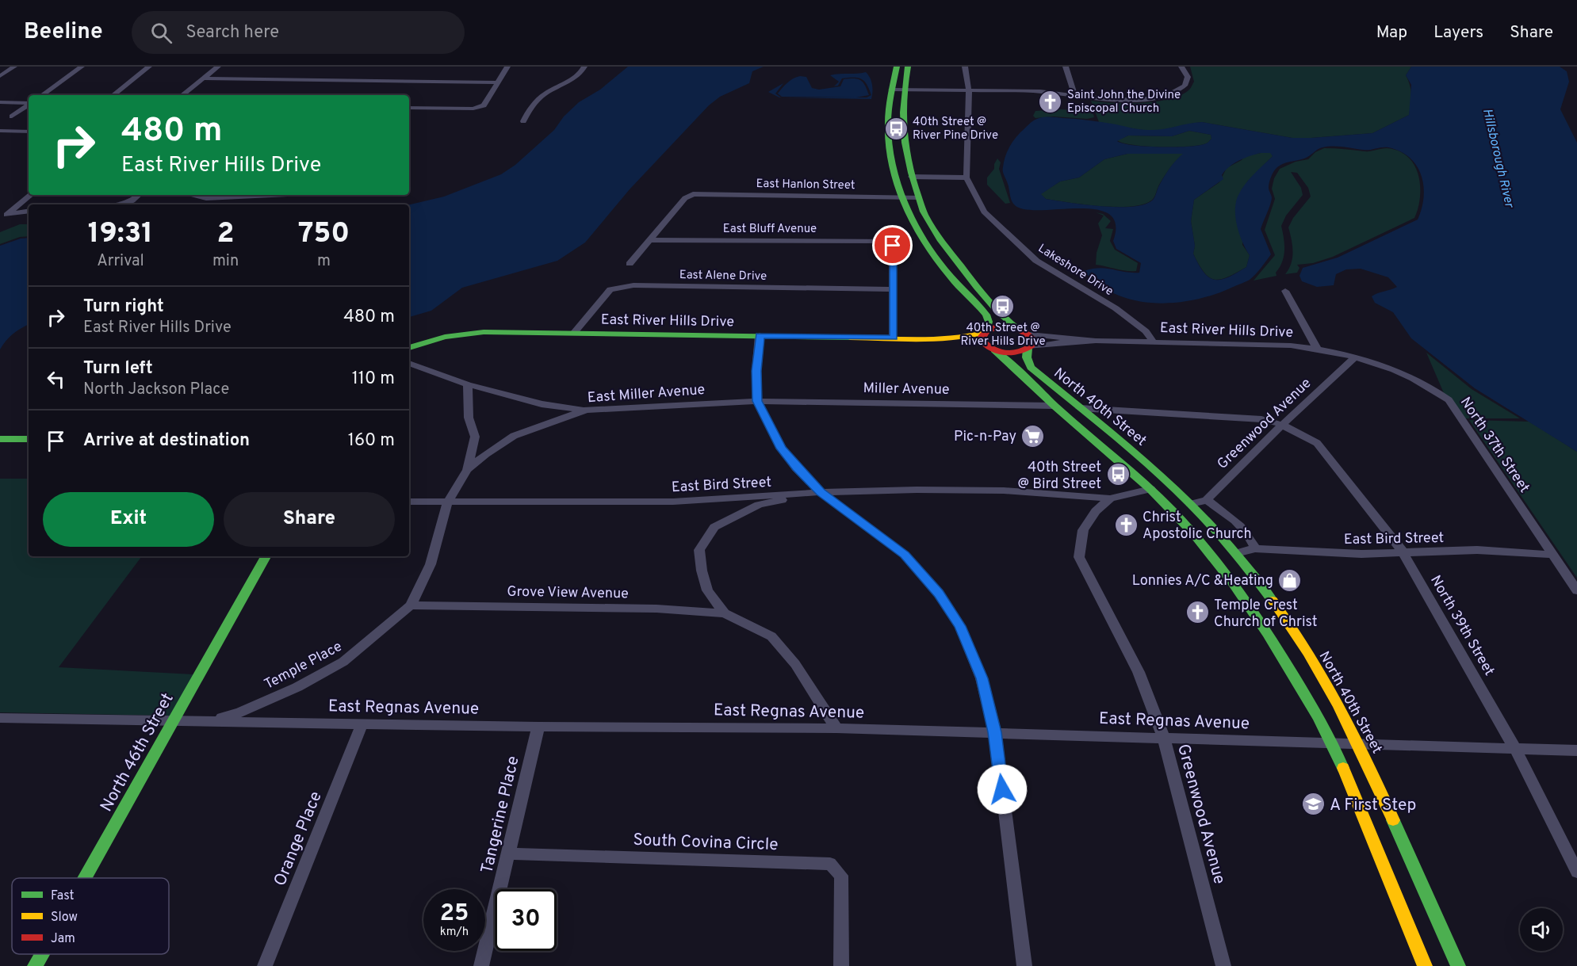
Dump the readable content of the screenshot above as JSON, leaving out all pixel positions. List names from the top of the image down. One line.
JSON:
{"streets":{"main road":["East River Hills Drive","North 40th Street","North 46th Street"],"street":["East Hanlon Street","East Bluff Avenue","Lakeshore Drive","East Alene Drive","Miller Avenue","East Miller Avenue","Greenwood Avenue","North 37th Street","East Bird Street","Grove View Avenue","North 39th Street","Temple Place","East Regnas Avenue","Tangerine Place","Orange Place","South Covina Circle"]},"crossings":[["East Hanlon Street","East Bluff Avenue"],["East Bluff Avenue","East Alene Drive"],["Lakeshore Drive","East River Hills Drive"],["East Alene Drive","East River Hills Drive"],["East River Hills Drive","North 40th Street"],["East River Hills Drive","Greenwood Avenue"],["East River Hills Drive","North 37th Street"],["Miller Avenue","East Miller Avenue"],["Miller Avenue","North 40th Street"],["East Miller Avenue","Temple Place"],["North 40th Street","East Bird Street"],["North 40th Street","East Regnas Avenue"],["Greenwood Avenue","North 37th Street"],["Greenwood Avenue","East Bird Street"],["Greenwood Avenue","North 39th Street"],["Greenwood Avenue","East Regnas Avenue"],["North 37th Street","East Bird Street"],["East Bird Street","North 39th Street"],["East Bird Street","Temple Place"],["Grove View Avenue","Temple Place"],["North 39th Street","East Regnas Avenue"],["Temple Place","East Regnas Avenue"],["East Regnas Avenue","North 46th Street"],["East Regnas Avenue","Tangerine Place"],["East Regnas Avenue","Orange Place"],["Tangerine Place","South Covina Circle"]],"water":["Hillsborough River"],"places":{"church":["Saint John the Divine Episcopal Church","Christ Apostolic Church","Temple Crest Church of Christ"],"bus stop":["40th Street @ River Pine Drive","40th Street @ River Hills Drive","40th Street @ Bird Street"],"supermarket":["Pic-n-Pay"],"shop":["Lonnies A/C &Heating"],"school or university":["A First Step"]},"legend":["Fast","Slow","Jam"],"page":{"header":"Beeline","search":"Search here","nav":["Map","Layers","Share"],"turn":["480 m","East River Hills Drive"],"eta":["19:31","Arrival","2","min","750","m"],"list":[{"name":"Turn right","note":"East River Hills Drive","value":"480 m"},{"name":"Turn left","note":"North Jackson Place","value":"110 m"},{"name":"Arrive at destination","value":"160 m"}],"buttons":["Exit","Share"],"speed":"25 km/h","limit":"30"}}
